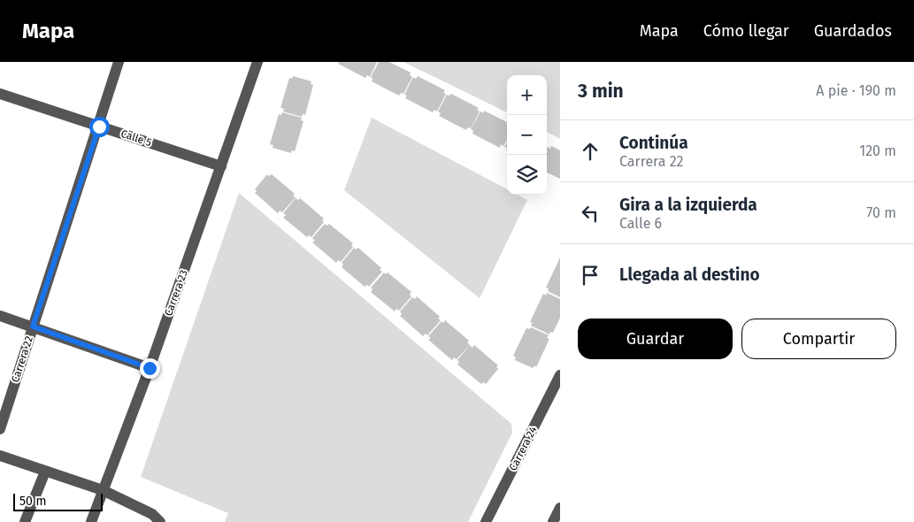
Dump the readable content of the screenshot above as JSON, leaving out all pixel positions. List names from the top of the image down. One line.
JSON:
{"streets":{"street":["Calle 5","Carrera 23","Carrera 22","Carrera 24"]},"crossings":[["Calle 5","Carrera 23"],["Calle 5","Carrera 22"]],"scale_bar":"50 m","page":{"header":"Mapa","nav":["Mapa","Cómo llegar","Guardados"],"heading":["3 min","A pie · 190 m"],"map_buttons":["+","−"],"list":[["Continúa","Carrera 22","120 m"],["Gira a la izquierda","Calle 6","70 m"],"Llegada al destino"],"buttons":["Guardar","Compartir"],"scale":"50 m"}}
